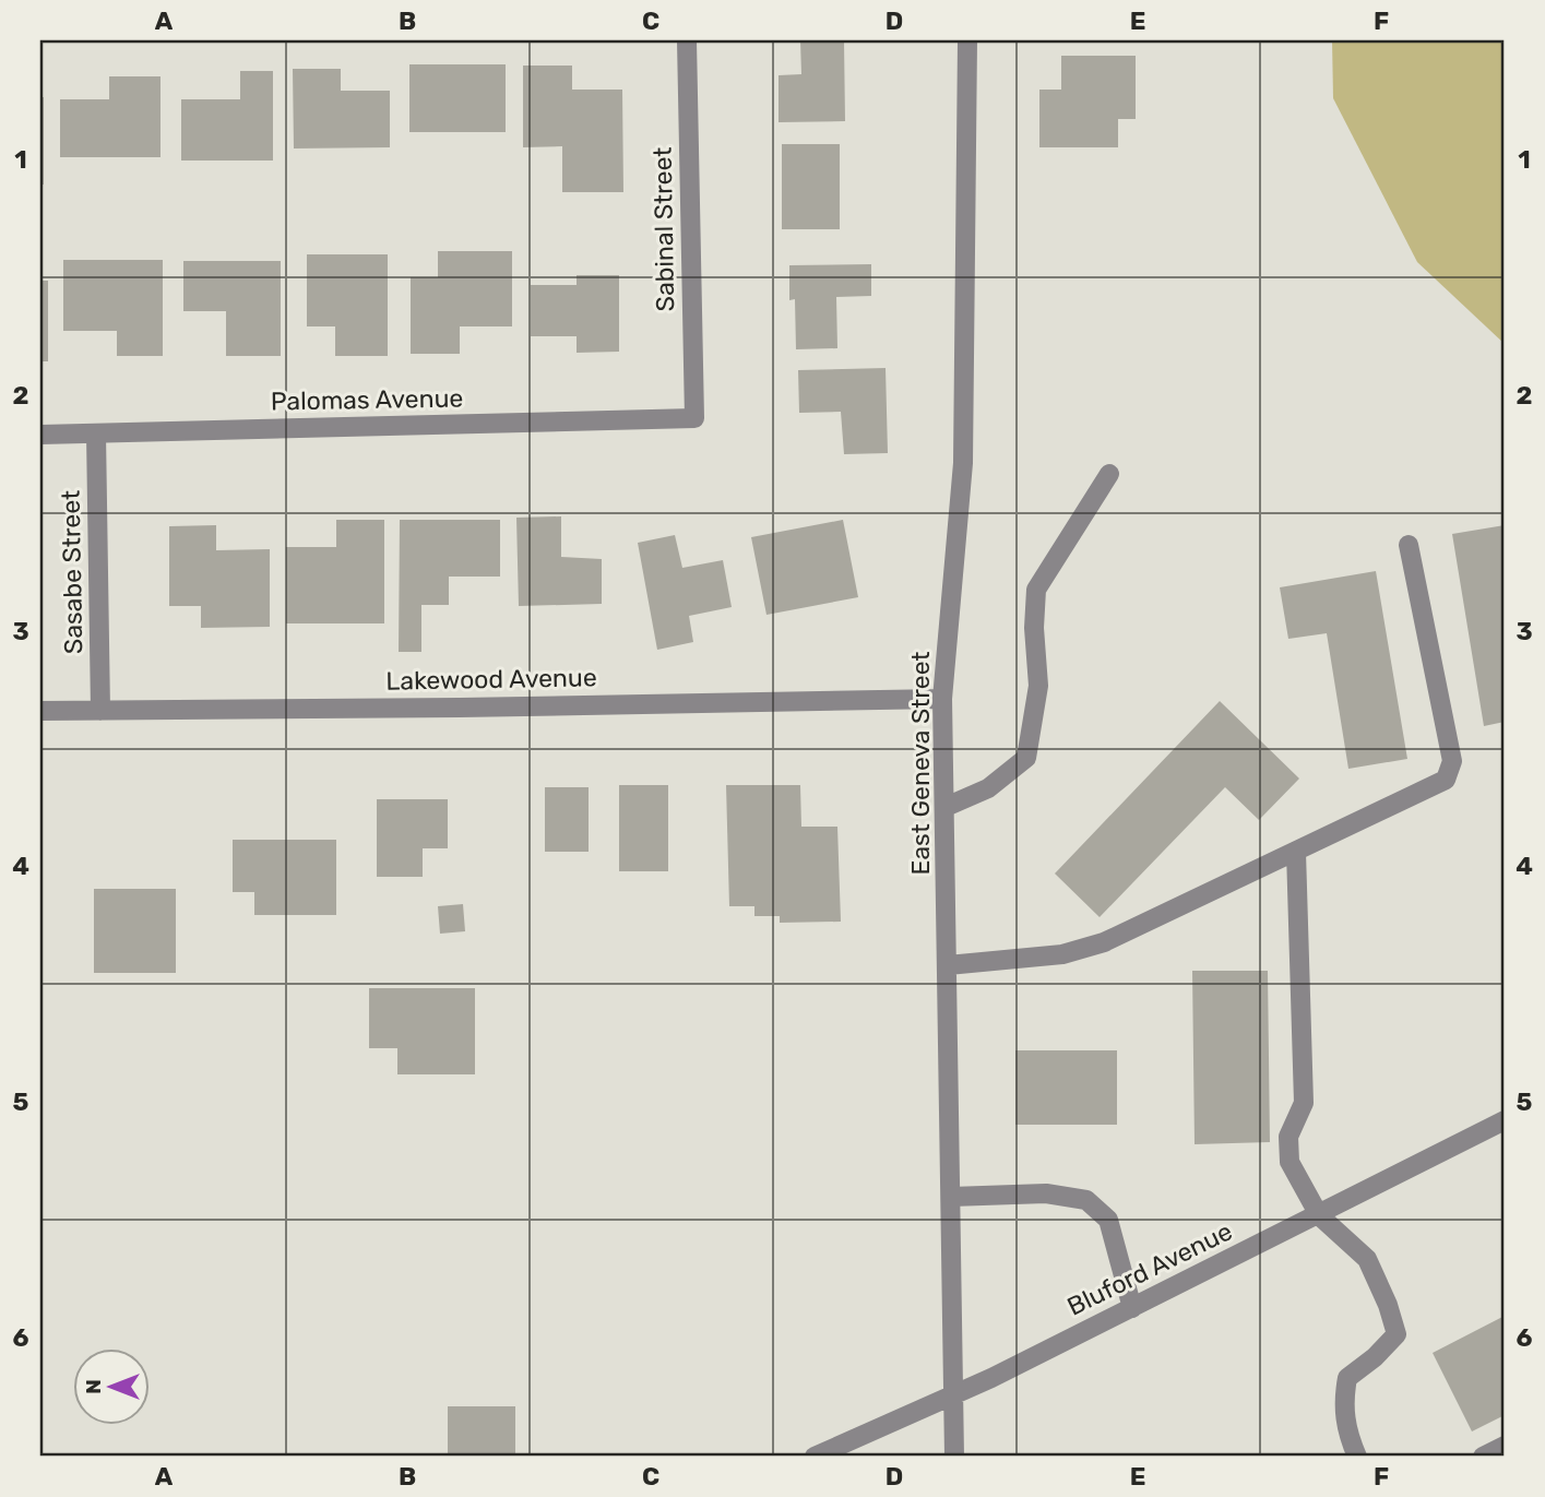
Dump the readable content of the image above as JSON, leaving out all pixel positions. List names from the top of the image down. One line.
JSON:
{"streets":{"street":["Sabinal Street","Palomas Avenue","Sasabe Street","Lakewood Avenue","East Geneva Street","Bluford Avenue"]},"crossings":[["Sabinal Street","Palomas Avenue"],["Palomas Avenue","Sasabe Street"],["Sasabe Street","Lakewood Avenue"],["Lakewood Avenue","East Geneva Street"],["East Geneva Street","Bluford Avenue"]],"north":"left","grid":{"columns":["A","B","C","D","E","F"],"rows":["1","2","3","4","5","6"]}}
